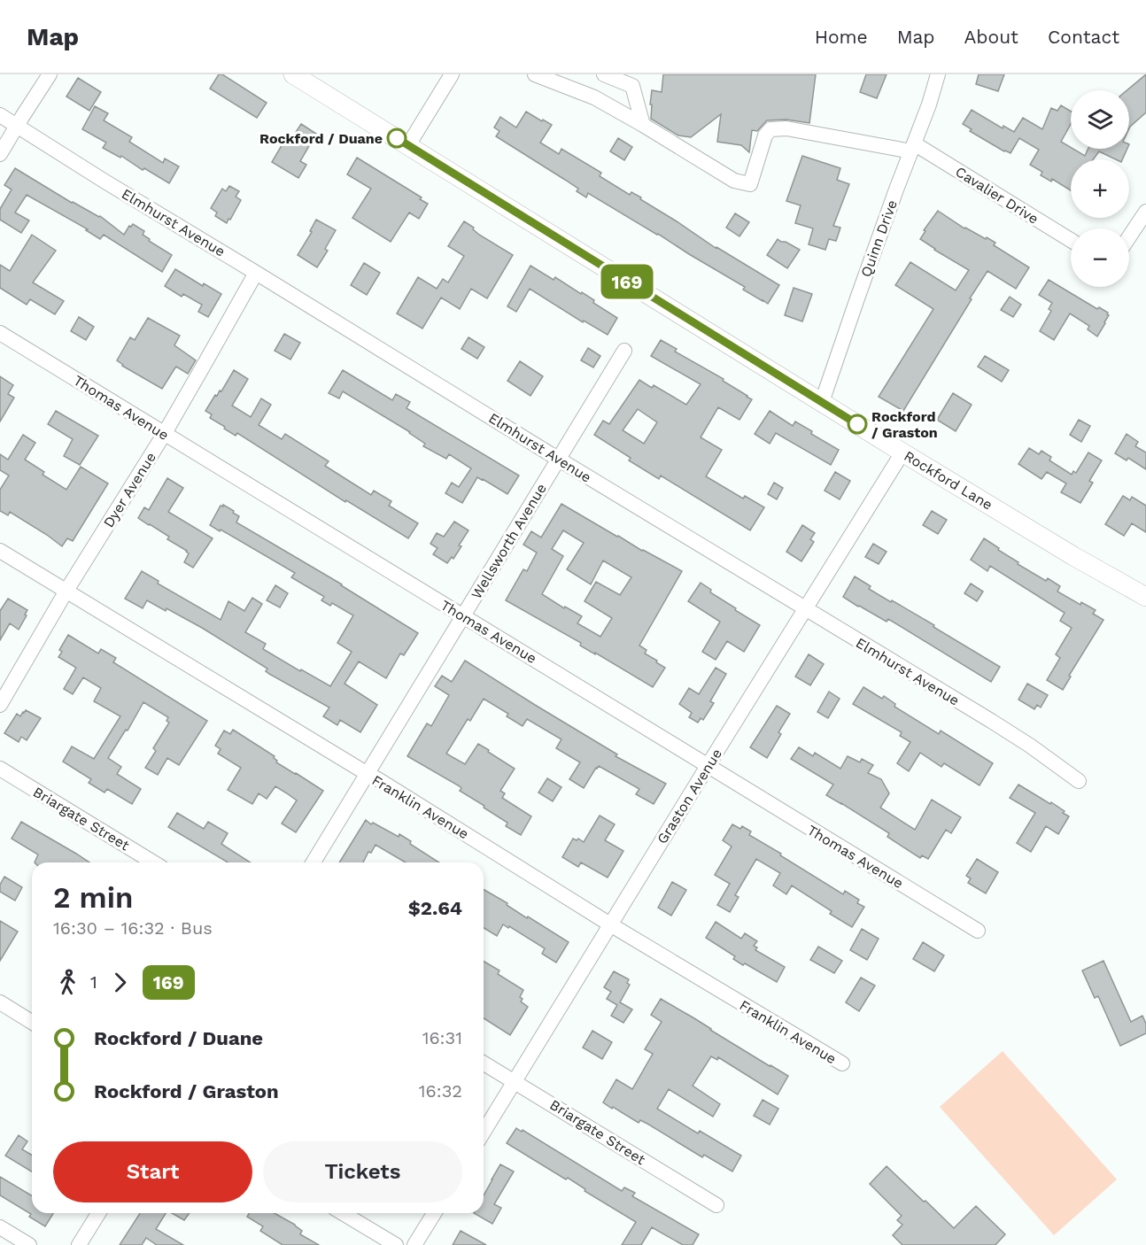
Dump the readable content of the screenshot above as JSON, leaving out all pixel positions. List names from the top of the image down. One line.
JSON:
{"streets":{"main road":["Rockford Lane"],"street":["Cavalier Drive","Elmhurst Avenue","Quinn Drive","Thomas Avenue","Dyer Avenue","Wellsworth Avenue","Graston Avenue","Franklin Avenue","Briargate Street"]},"crossings":[["Cavalier Drive","Quinn Drive"],["Elmhurst Avenue","Dyer Avenue"],["Elmhurst Avenue","Wellsworth Avenue"],["Elmhurst Avenue","Graston Avenue"],["Quinn Drive","Rockford Lane"],["Thomas Avenue","Dyer Avenue"],["Thomas Avenue","Wellsworth Avenue"],["Thomas Avenue","Graston Avenue"],["Rockford Lane","Graston Avenue"],["Dyer Avenue","Franklin Avenue"],["Wellsworth Avenue","Franklin Avenue"],["Graston Avenue","Franklin Avenue"],["Graston Avenue","Briargate Street"]],"places":["Rockford / Duane","Rockford / Graston"],"lines":["bus line 169"],"page":{"header":"Map","nav":["Home","Map","About","Contact"],"on_map":"169","map_buttons":["+","−"],"heading":["2 min","16:30 – 16:32 · Bus","$2.64"],"legs":["1","169"],"list":[{"name":"Rockford / Duane","value":"16:31"},{"name":"Rockford / Graston","value":"16:32"}],"buttons":["Start","Tickets"]}}
